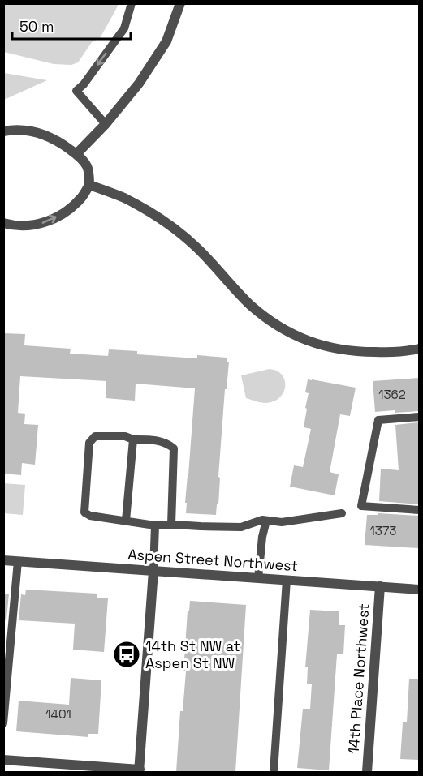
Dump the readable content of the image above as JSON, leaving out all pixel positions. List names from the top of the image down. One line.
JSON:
{"streets":{"street":["Aspen Street Northwest","14th Place Northwest"]},"crossings":[["Aspen Street Northwest","14th Place Northwest"]],"places":{"bus stop":["14th St NW at Aspen St NW"]},"house_numbers":["1362","1373","1401"],"scale_bar":"50 m"}
